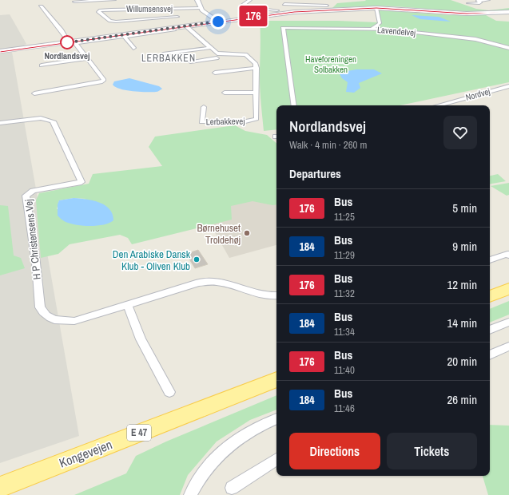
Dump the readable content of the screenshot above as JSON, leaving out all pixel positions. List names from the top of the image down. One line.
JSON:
{"streets":{"main road":["E 47","Kongevejen"],"street":["Willumsensvej","Lavendelvej","Nordvej","Lerbakkevej","H P Christensens Vej"]},"districts":["LERBAKKEN"],"parks":["Haveforeningen Solbakken"],"places":["Nordlandsvej","Børnehuset Troldehøj","Den Arabiske Dansk Klub - Oliven Klub"],"lines":["bus line 176"],"page":{"on_map":"176","heading":[["Nordlandsvej","Walk · 4 min · 260 m"],"Departures"],"list":[{"mark":"176","name":"Bus","note":"11:25","value":"5 min"},{"mark":"184","name":"Bus","note":"11:29","value":"9 min"},{"mark":"176","name":"Bus","note":"11:32","value":"12 min"},{"mark":"184","name":"Bus","note":"11:34","value":"14 min"},{"mark":"176","name":"Bus","note":"11:40","value":"20 min"},{"mark":"184","name":"Bus","note":"11:46","value":"26 min"}],"buttons":["Directions","Tickets"]}}
